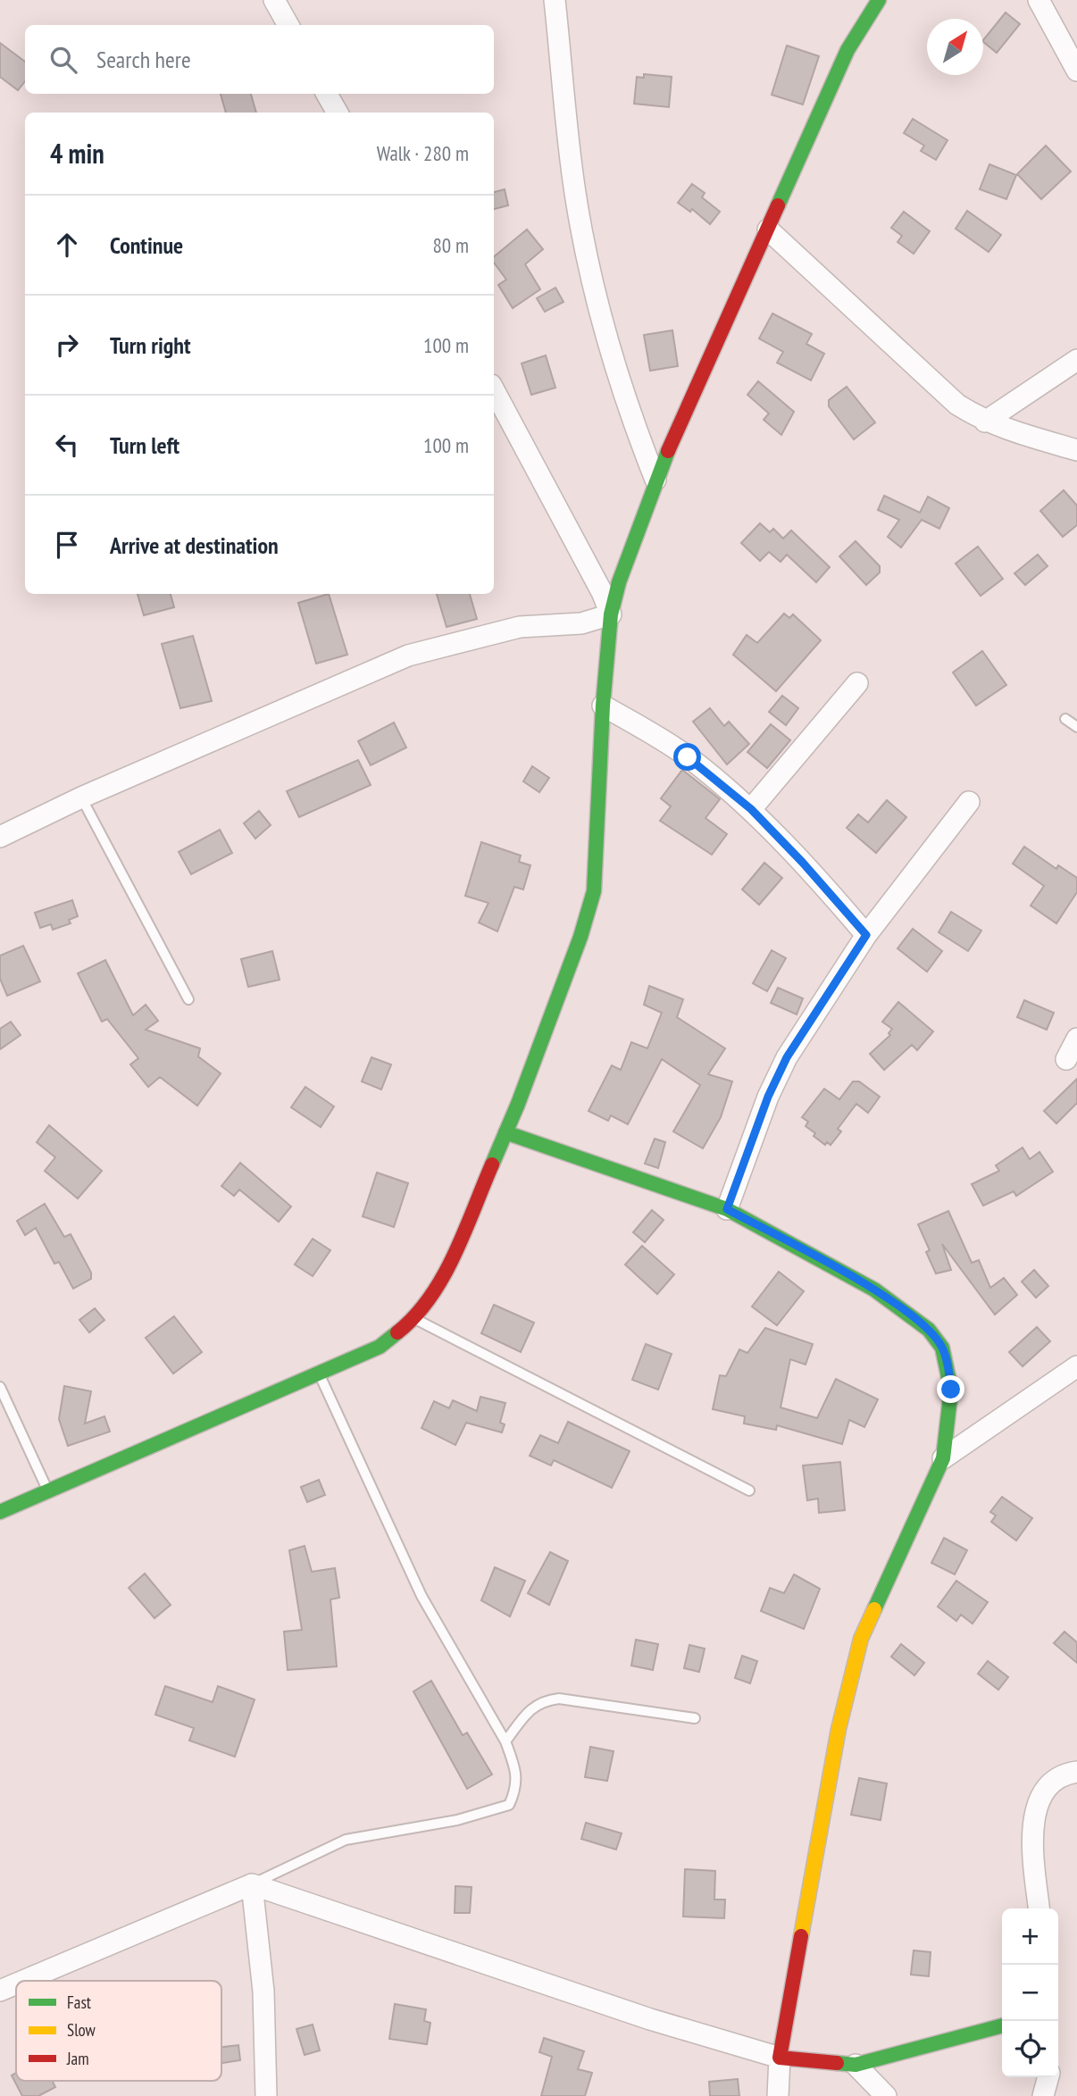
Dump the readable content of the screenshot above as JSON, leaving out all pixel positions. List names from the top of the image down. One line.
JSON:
{"legend":["Fast","Slow","Jam"],"north":"top right","page":{"search":"Search here","heading":["4 min","Walk · 280 m"],"list":[["Continue","80 m"],["Turn right","100 m"],["Turn left","100 m"],"Arrive at destination"],"map_buttons":["+","−"]}}
